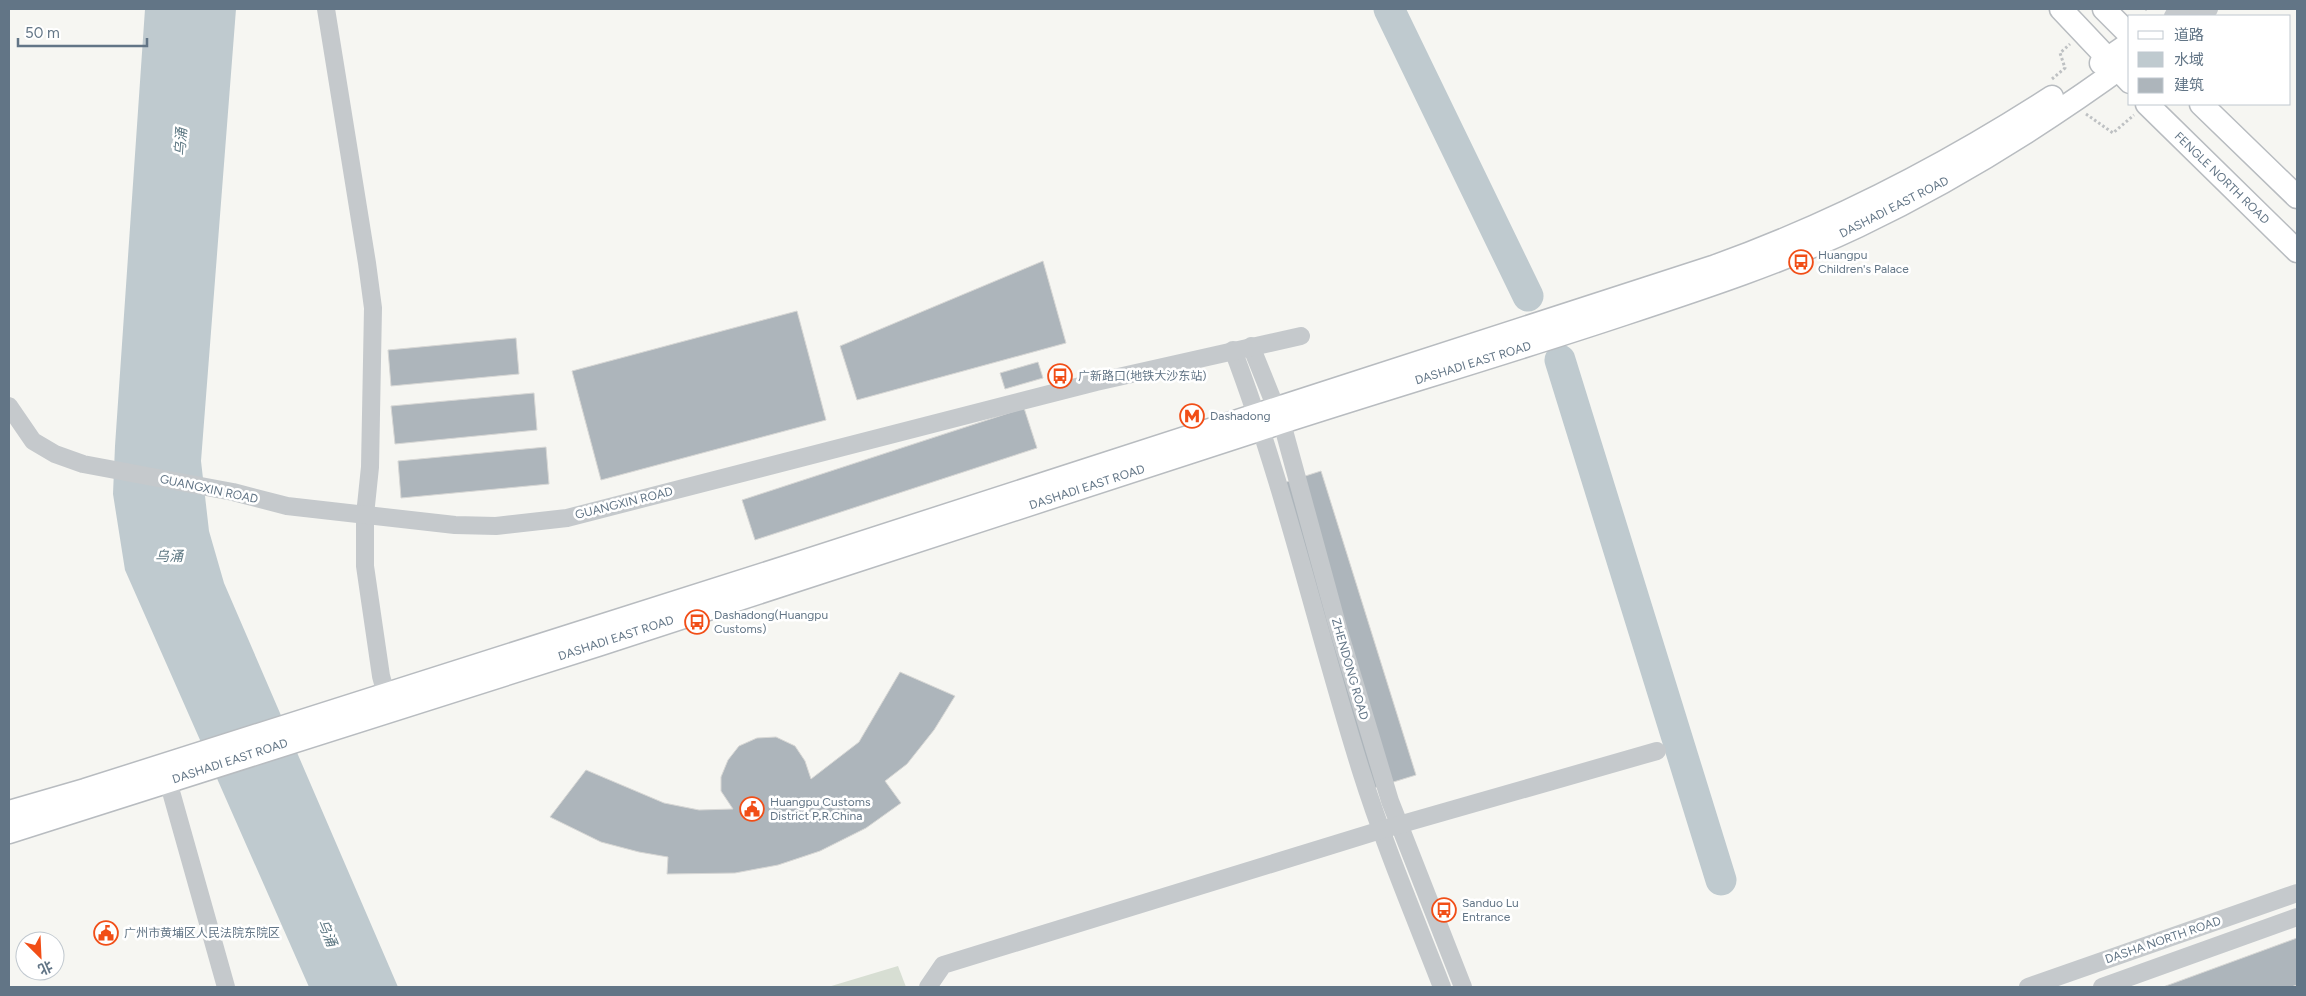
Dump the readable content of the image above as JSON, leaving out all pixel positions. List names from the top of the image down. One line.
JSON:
{"streets":{"main road":["FENGLE NORTH ROAD","DASHADI EAST ROAD"],"street":["GUANGXIN ROAD","ZHENDONG ROAD","DASHA NORTH ROAD"]},"crossings":[["DASHADI EAST ROAD","ZHENDONG ROAD"],["GUANGXIN ROAD","ZHENDONG ROAD"]],"water":["乌涌"],"places":{"bus stop":["Huangpu Children's Palace","广新路口(地铁大沙东站)","Dashadong(Huangpu Customs)","Sanduo Lu Entrance"],"metro station":["Dashadong"],"public building":["Huangpu Customs District P.R.China","广州市黄埔区人民法院东院区"]},"legend":["道路","水域","建筑"],"scale_bar":"50 m","north":"bottom right"}
